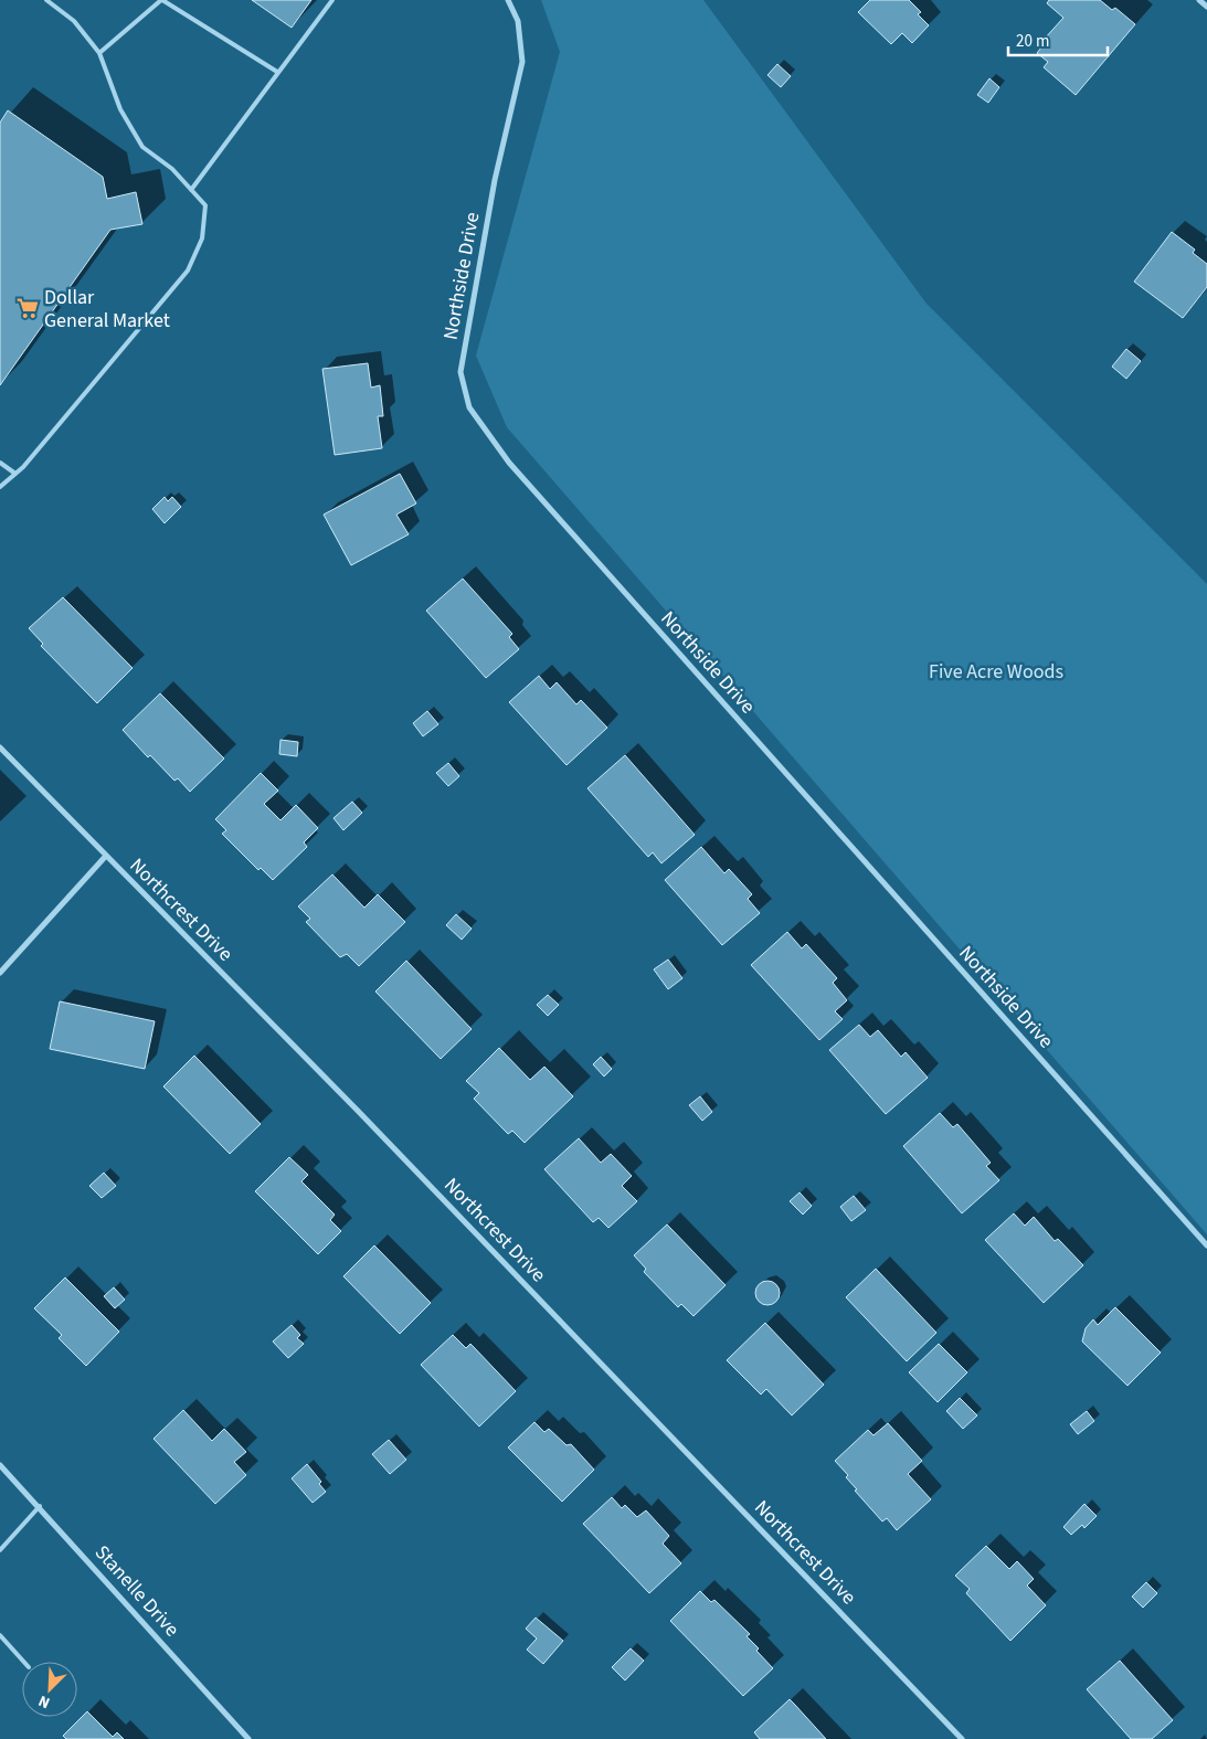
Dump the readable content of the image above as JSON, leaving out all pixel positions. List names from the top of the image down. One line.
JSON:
{"streets":{"street":["Northside Drive","Northcrest Drive","Stanelle Drive"]},"parks":["Five Acre Woods"],"places":{"supermarket":["Dollar General Market"]},"scale_bar":"20 m","north":"bottom left"}
